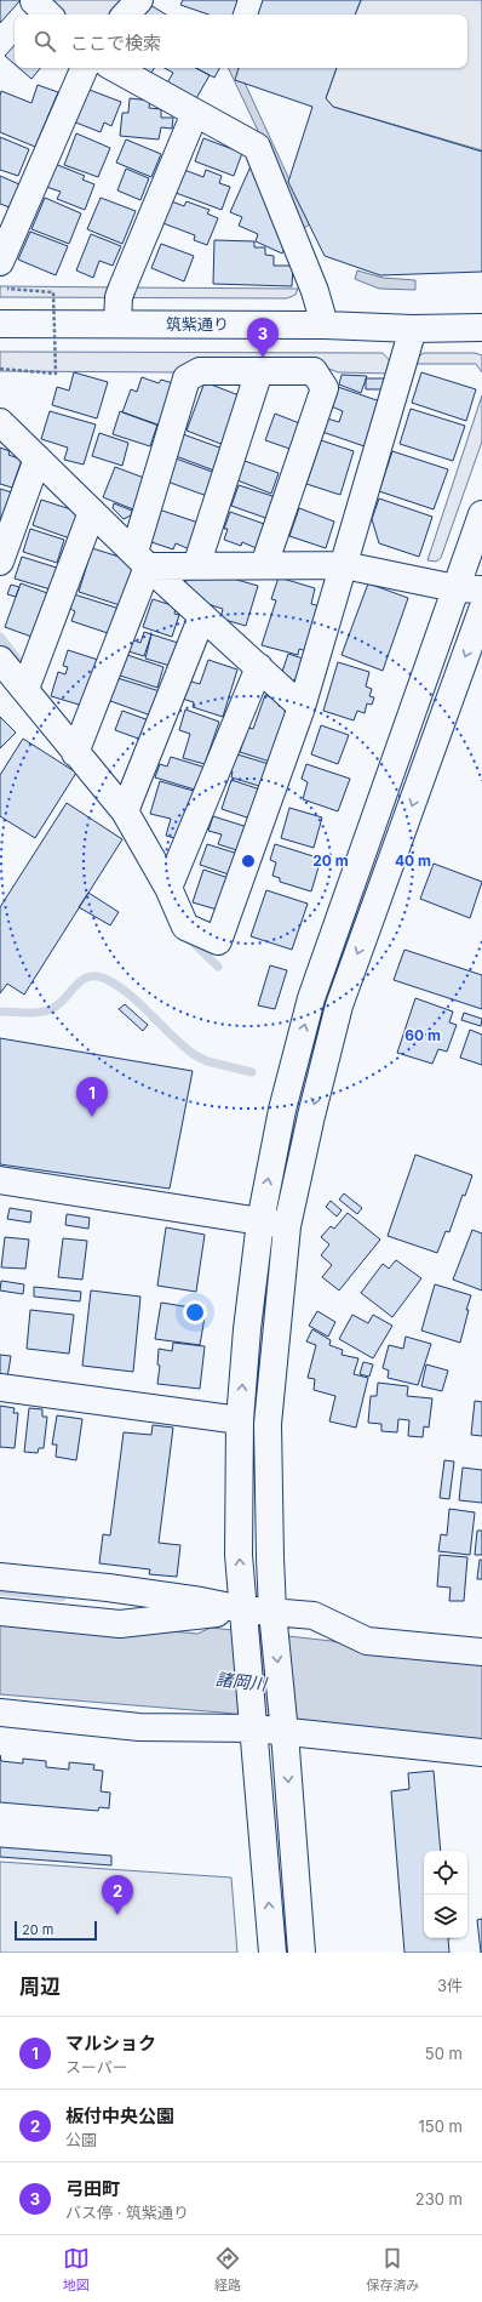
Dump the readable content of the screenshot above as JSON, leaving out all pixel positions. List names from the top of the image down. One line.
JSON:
{"streets":{"street":["筑紫通り"]},"water":["諸岡川"],"scale_bar":"20 m","page":{"search":"ここで検索","pins":["3","1","2"],"scale":"20 m","heading":["周辺","3件"],"list":[{"mark":"1","name":"マルショク","note":"スーパー","value":"50 m"},{"mark":"2","name":"板付中央公園","note":"公園","value":"150 m"},{"mark":"3","name":"弓田町","note":"バス停 · 筑紫通り","value":"230 m"}],"nav":["地図","経路","保存済み"]},"rings":["20 m","40 m","60 m"]}
